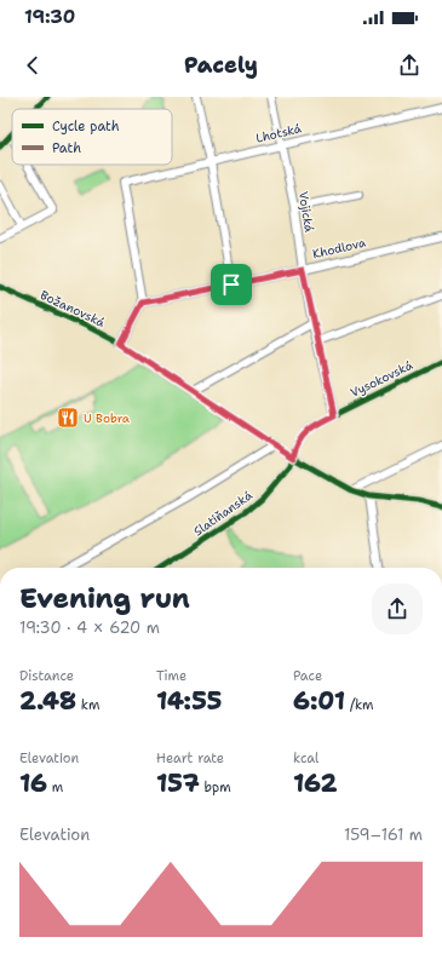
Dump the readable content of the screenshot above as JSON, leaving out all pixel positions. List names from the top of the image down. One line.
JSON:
{"streets":{"street":["Lhotská","Vojická","Khodlova","Božanovská","Vysokovská","Slatiňanská"]},"crossings":[["Lhotská","Vojická"],["Lhotská","Khodlova"],["Vojická","Khodlova"],["Vojická","Vysokovská"],["Božanovská","Vysokovská"],["Božanovská","Slatiňanská"],["Vysokovská","Slatiňanská"]],"places":{"restaurant":["U Bobra"]},"legend":["Cycle path","Path"],"page":{"status":"19:30","header":"Pacely","heading":["Evening run","19:30 · 4 × 620 m"],"stats":[["Distance","2.48 km"],["Time","14:55"],["Pace","6:01 /km"],["Elevation","16 m"],["Heart rate","157 bpm"],["kcal","162"]],"chart":["Elevation","159–161 m"]}}
